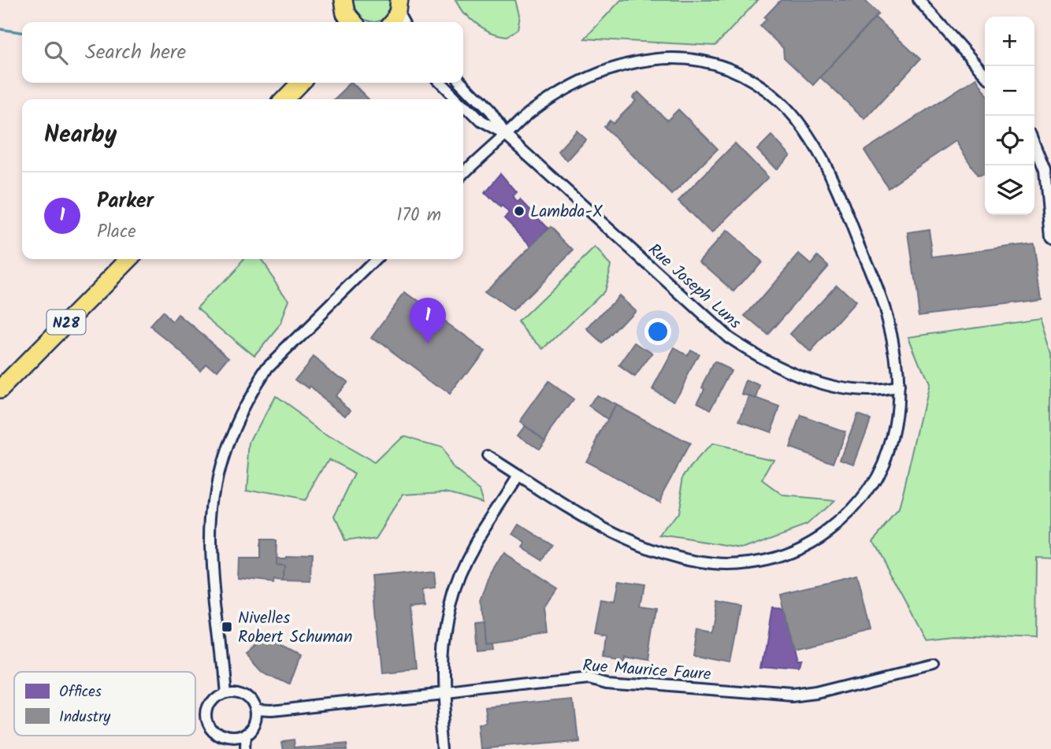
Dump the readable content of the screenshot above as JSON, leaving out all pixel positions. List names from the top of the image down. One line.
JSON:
{"streets":{"main road":["N28"],"street":["Rue Joseph Luns","Rue Maurice Faure"]},"places":{"other":["Lambda-X"],"transit":["Nivelles Robert Schuman"]},"legend":["Offices","Industry"],"page":{"map_buttons":["+","−"],"search":"Search here","heading":"Nearby","list":[{"mark":"1","name":"Parker","note":"Place","value":"170 m"}],"pins":"1"}}
